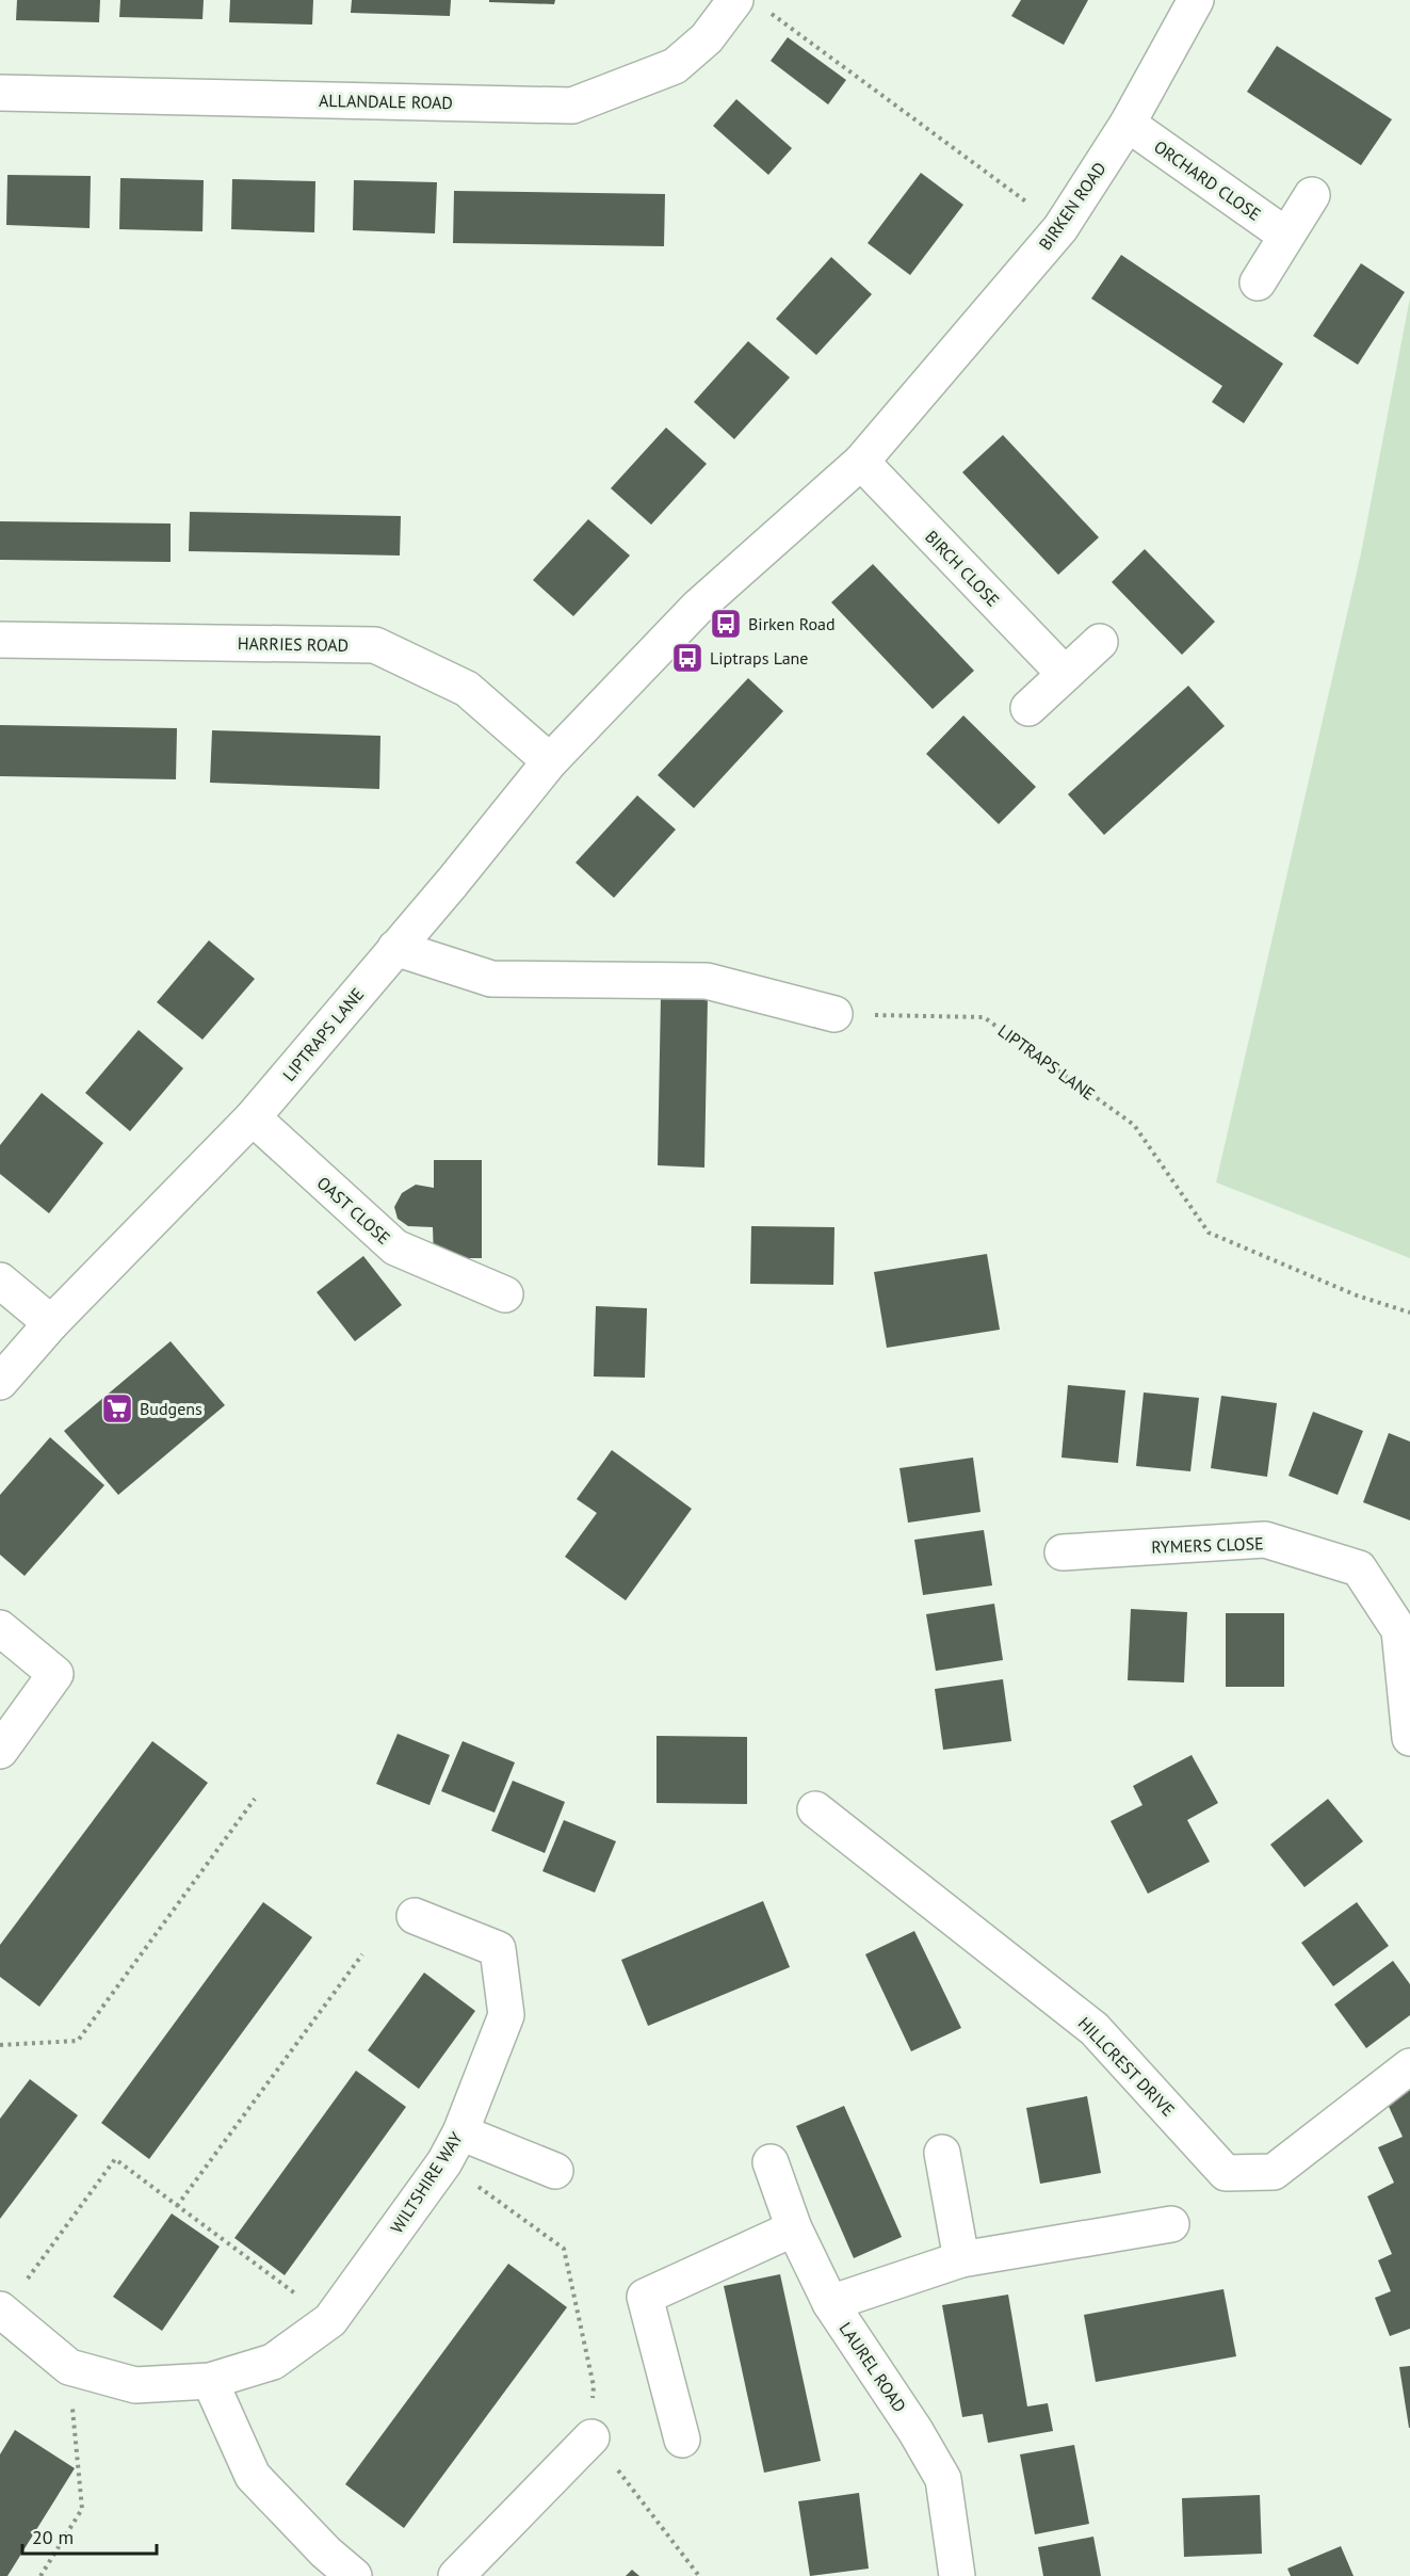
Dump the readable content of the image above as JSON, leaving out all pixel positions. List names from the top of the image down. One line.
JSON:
{"streets":{"street":["ALLANDALE ROAD","ORCHARD CLOSE","BIRKEN ROAD","BIRCH CLOSE","HARRIES ROAD","LIPTRAPS LANE","OAST CLOSE","RYMERS CLOSE","HILLCREST DRIVE","WILTSHIRE WAY","LAUREL ROAD"]},"crossings":[["ORCHARD CLOSE","BIRKEN ROAD"],["BIRKEN ROAD","BIRCH CLOSE"],["BIRKEN ROAD","HARRIES ROAD"],["BIRKEN ROAD","LIPTRAPS LANE"],["LIPTRAPS LANE","OAST CLOSE"]],"places":{"bus stop":["Birken Road","Liptraps Lane"],"supermarket":["Budgens"]},"scale_bar":"20 m"}
